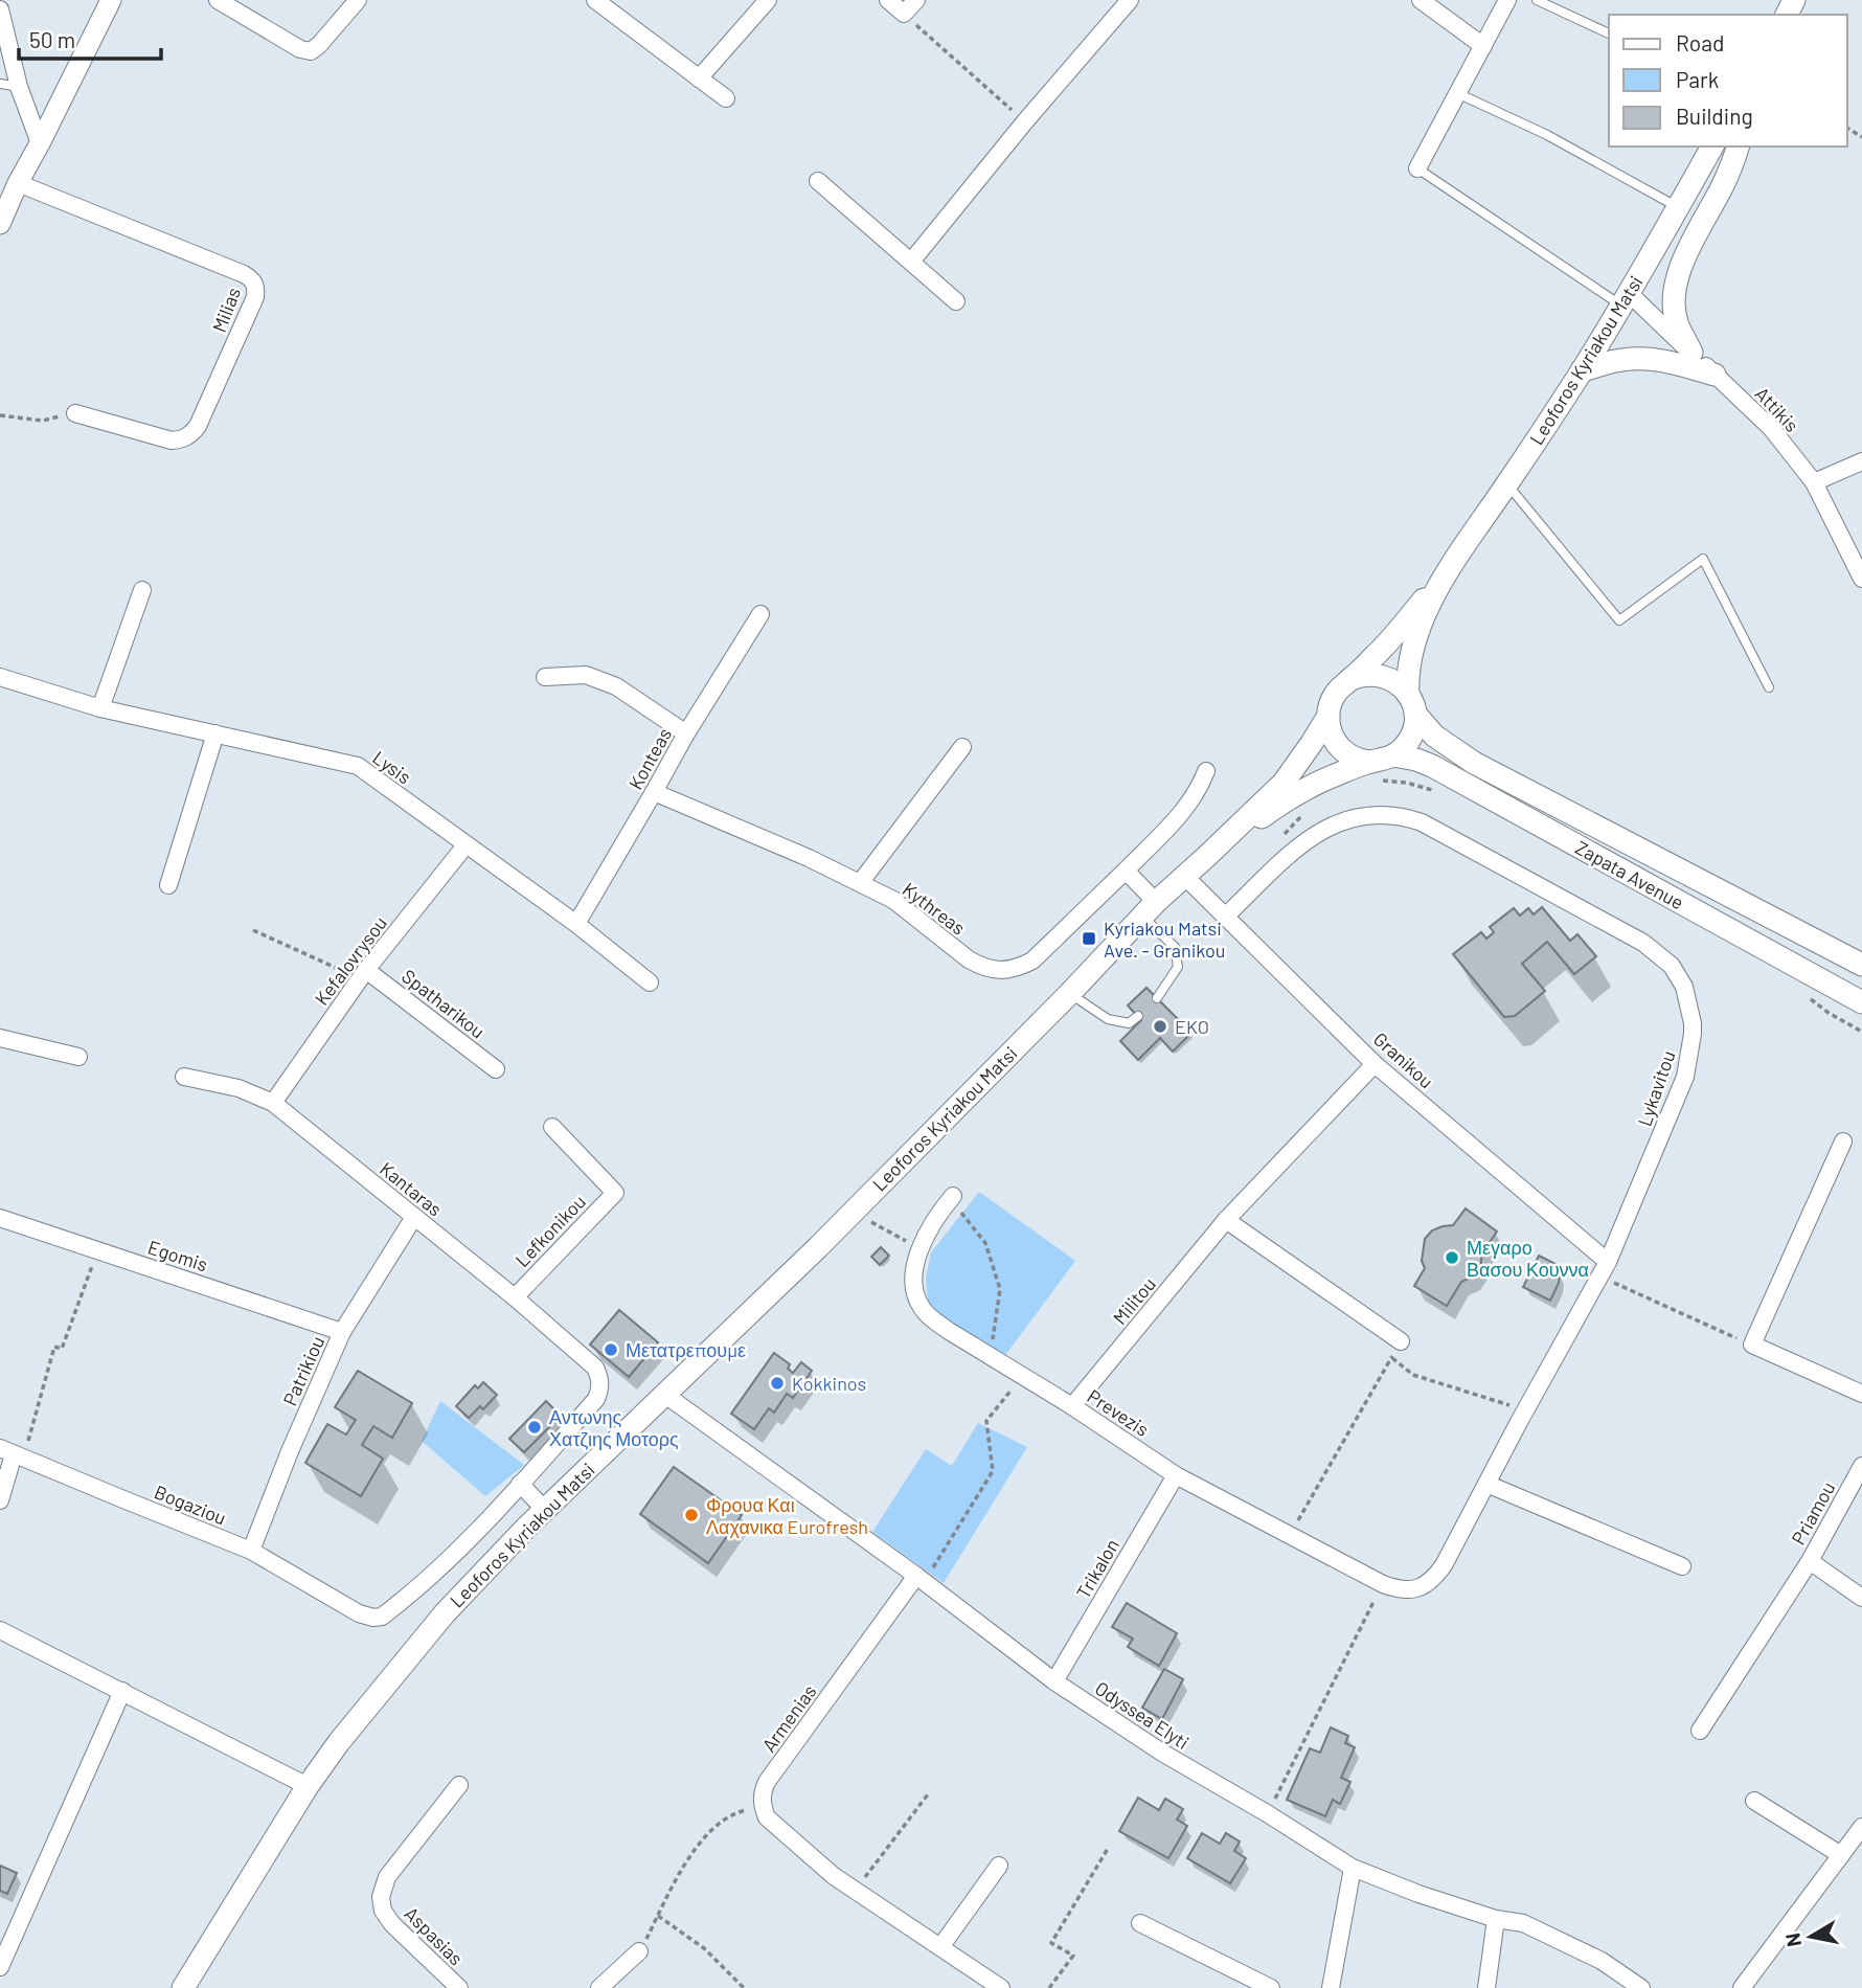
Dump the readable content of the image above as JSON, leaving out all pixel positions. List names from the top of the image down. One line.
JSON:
{"streets":{"main road":["Leoforos Kyriakou Matsi","Zapata Avenue"],"street":["Milias","Attikis","Konteas","Lysis","Kythreas","Kefalovrysou","Spatharikou","Granikou","Lykavitou","Kantaras","Lefkonikou","Egomis","Militou","Patrikiou","Prevezis","Bogaziou","Priamou","Trikalon","Odyssea Elyti","Armenias","Aspasias"]},"crossings":[["Leoforos Kyriakou Matsi","Attikis"],["Leoforos Kyriakou Matsi","Zapata Avenue"],["Leoforos Kyriakou Matsi","Granikou"],["Leoforos Kyriakou Matsi","Odyssea Elyti"],["Konteas","Lysis"],["Konteas","Kythreas"],["Lysis","Kefalovrysou"],["Kefalovrysou","Spatharikou"],["Kefalovrysou","Kantaras"],["Granikou","Lykavitou"],["Granikou","Militou"],["Lykavitou","Prevezis"],["Kantaras","Lefkonikou"],["Kantaras","Patrikiou"],["Kantaras","Bogaziou"],["Egomis","Patrikiou"],["Militou","Prevezis"],["Patrikiou","Bogaziou"],["Prevezis","Trikalon"],["Trikalon","Odyssea Elyti"],["Odyssea Elyti","Armenias"]],"places":{"transit":["Kyriakou Matsi Ave. - Granikou"],"other":["EKO","Μεγαρο Βασου Κουννα","Μετατρεπουμε","Kokkinos","Αντωνης Χατζιης Μοτορς","Φρουα Και Λαχανικα Eurofresh"]},"legend":["Road","Park","Building"],"scale_bar":"50 m","north":"left"}
